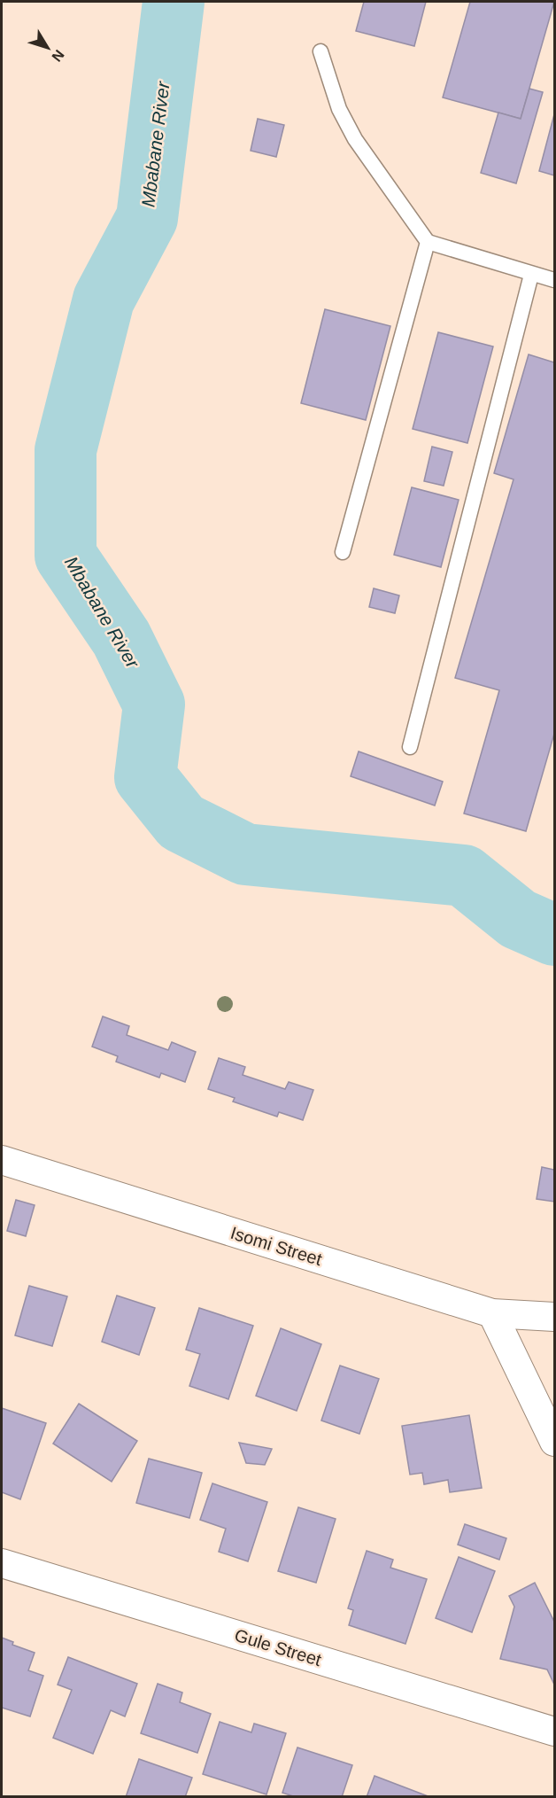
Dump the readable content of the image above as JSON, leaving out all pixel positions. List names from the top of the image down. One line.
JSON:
{"streets":{"street":["Isomi Street","Gule Street"]},"water":["Mbabane River"],"north":"bottom right"}
